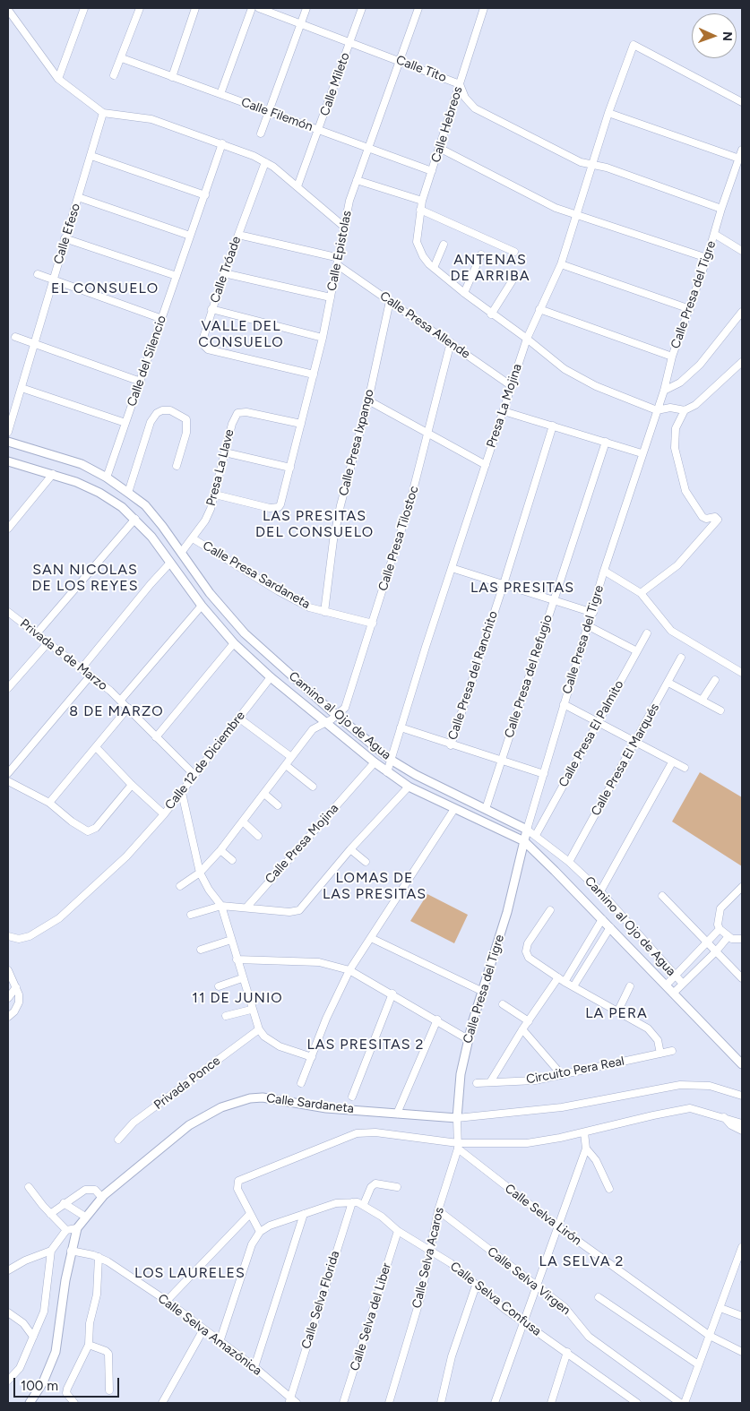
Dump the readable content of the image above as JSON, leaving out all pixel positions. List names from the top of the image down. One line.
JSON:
{"streets":{"street":["Calle Tito","Calle Mileto","Calle Filemón","Calle Hebreos","Calle Efeso","Calle Epistolas","Calle Tróade","Calle Presa del Tigre","Calle Presa Allende","Calle del Silencio","Presa La Mojina","Calle Presa Ixpango","Presa La Llave","Calle Presa Tilostoc","Calle Presa Sardaneta","Privada 8 de Marzo","Calle Presa del Ranchito","Calle Presa del Refugio","Camino al Ojo de Agua","Calle Presa El Palmito","Calle Presa El Marqués","Calle 12 de Diciembre","Calle Presa Mojina","Circuito Pera Real","Privada Ponce","Calle Sardaneta","Calle Selva Lirón","Calle Selva Acaros","Calle Selva Virgen","Calle Selva Confusa","Calle Selva Florida","Calle Selva del Liber","Calle Selva Amazónica"]},"crossings":[["Calle Tito","Calle Mileto"],["Calle Tito","Calle Hebreos"],["Calle Tito","Calle Epistolas"],["Calle Tito","Calle Presa del Tigre"],["Calle Tito","Presa La Mojina"],["Calle Mileto","Calle Filemón"],["Calle Filemón","Calle Hebreos"],["Calle Filemón","Calle Epistolas"],["Calle Epistolas","Calle Tróade"],["Calle Epistolas","Calle Presa Allende"],["Calle Epistolas","Presa La Llave"],["Calle Presa del Tigre","Camino al Ojo de Agua"],["Calle Presa del Tigre","Calle Sardaneta"],["Calle Presa del Tigre","Calle Selva Lirón"],["Calle Presa del Tigre","Calle Selva Acaros"],["Calle Presa Allende","Presa La Mojina"],["Calle Presa Allende","Calle Presa Ixpango"],["Calle Presa Allende","Calle Presa Tilostoc"],["Calle del Silencio","Camino al Ojo de Agua"],["Presa La Mojina","Camino al Ojo de Agua"],["Calle Presa Ixpango","Calle Presa Sardaneta"],["Presa La Llave","Calle Presa Sardaneta"],["Presa La Llave","Camino al Ojo de Agua"],["Calle Presa Tilostoc","Calle Presa Sardaneta"],["Calle Presa Tilostoc","Camino al Ojo de Agua"],["Privada 8 de Marzo","Calle 12 de Diciembre"],["Calle Presa del Refugio","Camino al Ojo de Agua"],["Camino al Ojo de Agua","Calle Presa El Palmito"],["Camino al Ojo de Agua","Calle Presa El Marqués"],["Camino al Ojo de Agua","Calle 12 de Diciembre"],["Camino al Ojo de Agua","Calle Presa Mojina"],["Calle Sardaneta","Calle Selva Amazónica"],["Calle Selva Lirón","Calle Selva Acaros"],["Calle Selva Acaros","Calle Selva Virgen"],["Calle Selva Acaros","Calle Selva Confusa"],["Calle Selva Confusa","Calle Selva Florida"],["Calle Selva Confusa","Calle Selva del Liber"],["Calle Selva Florida","Calle Selva Amazónica"]],"districts":["ANTENAS DE ARRIBA","EL CONSUELO","VALLE DEL CONSUELO","LAS PRESITAS DEL CONSUELO","SAN NICOLAS DE LOS REYES","LAS PRESITAS","8 DE MARZO","LOMAS DE LAS PRESITAS","11 DE JUNIO","LA PERA","LAS PRESITAS 2","LA SELVA 2","LOS LAURELES"],"scale_bar":"100 m","north":"right"}
